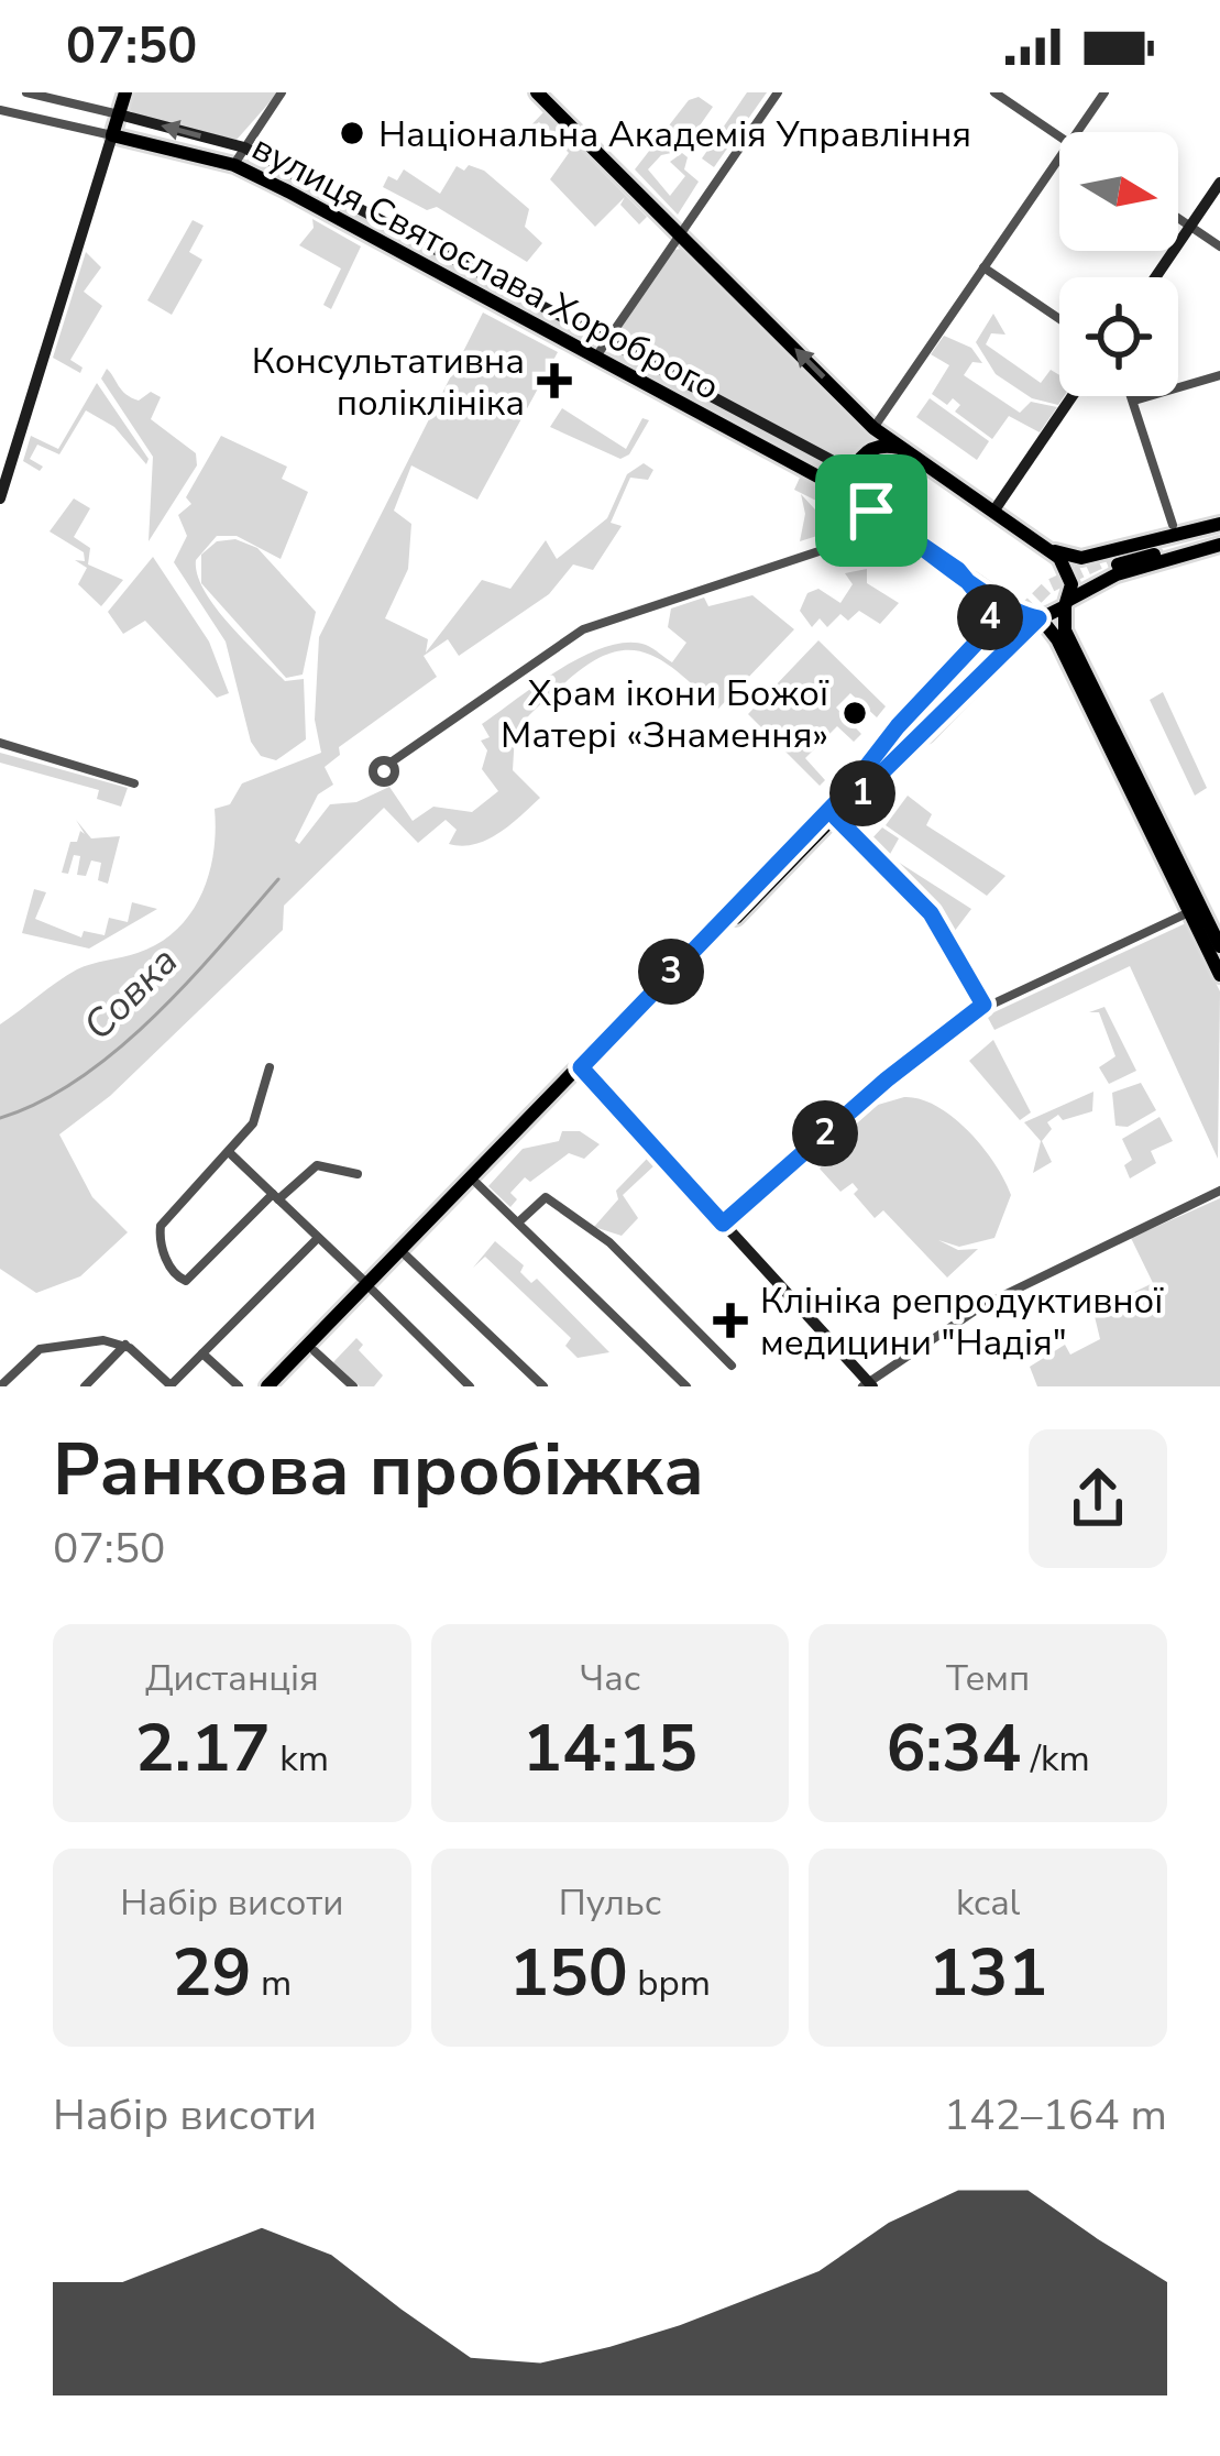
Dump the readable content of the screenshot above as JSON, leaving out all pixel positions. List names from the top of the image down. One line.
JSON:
{"streets":{"main road":["вулиця Святослава Хороброго"]},"water":["Совка"],"places":{"other":["Національна Академія Управління","Храм ікони Божої Матері «Знамення»"],"health":["Консультативна поліклініка","Клініка репродуктивної медицини \"Надія\""]},"north":"right","page":{"status":"07:50","pins":["4","1","3","2"],"heading":["Ранкова пробіжка","07:50"],"stats":[["Дистанція","2.17 km"],["Час","14:15"],["Темп","6:34 /km"],["Набір висоти","29 m"],["Пульс","150 bpm"],["kcal","131"]],"chart":["Набір висоти","142–164 m"]}}
